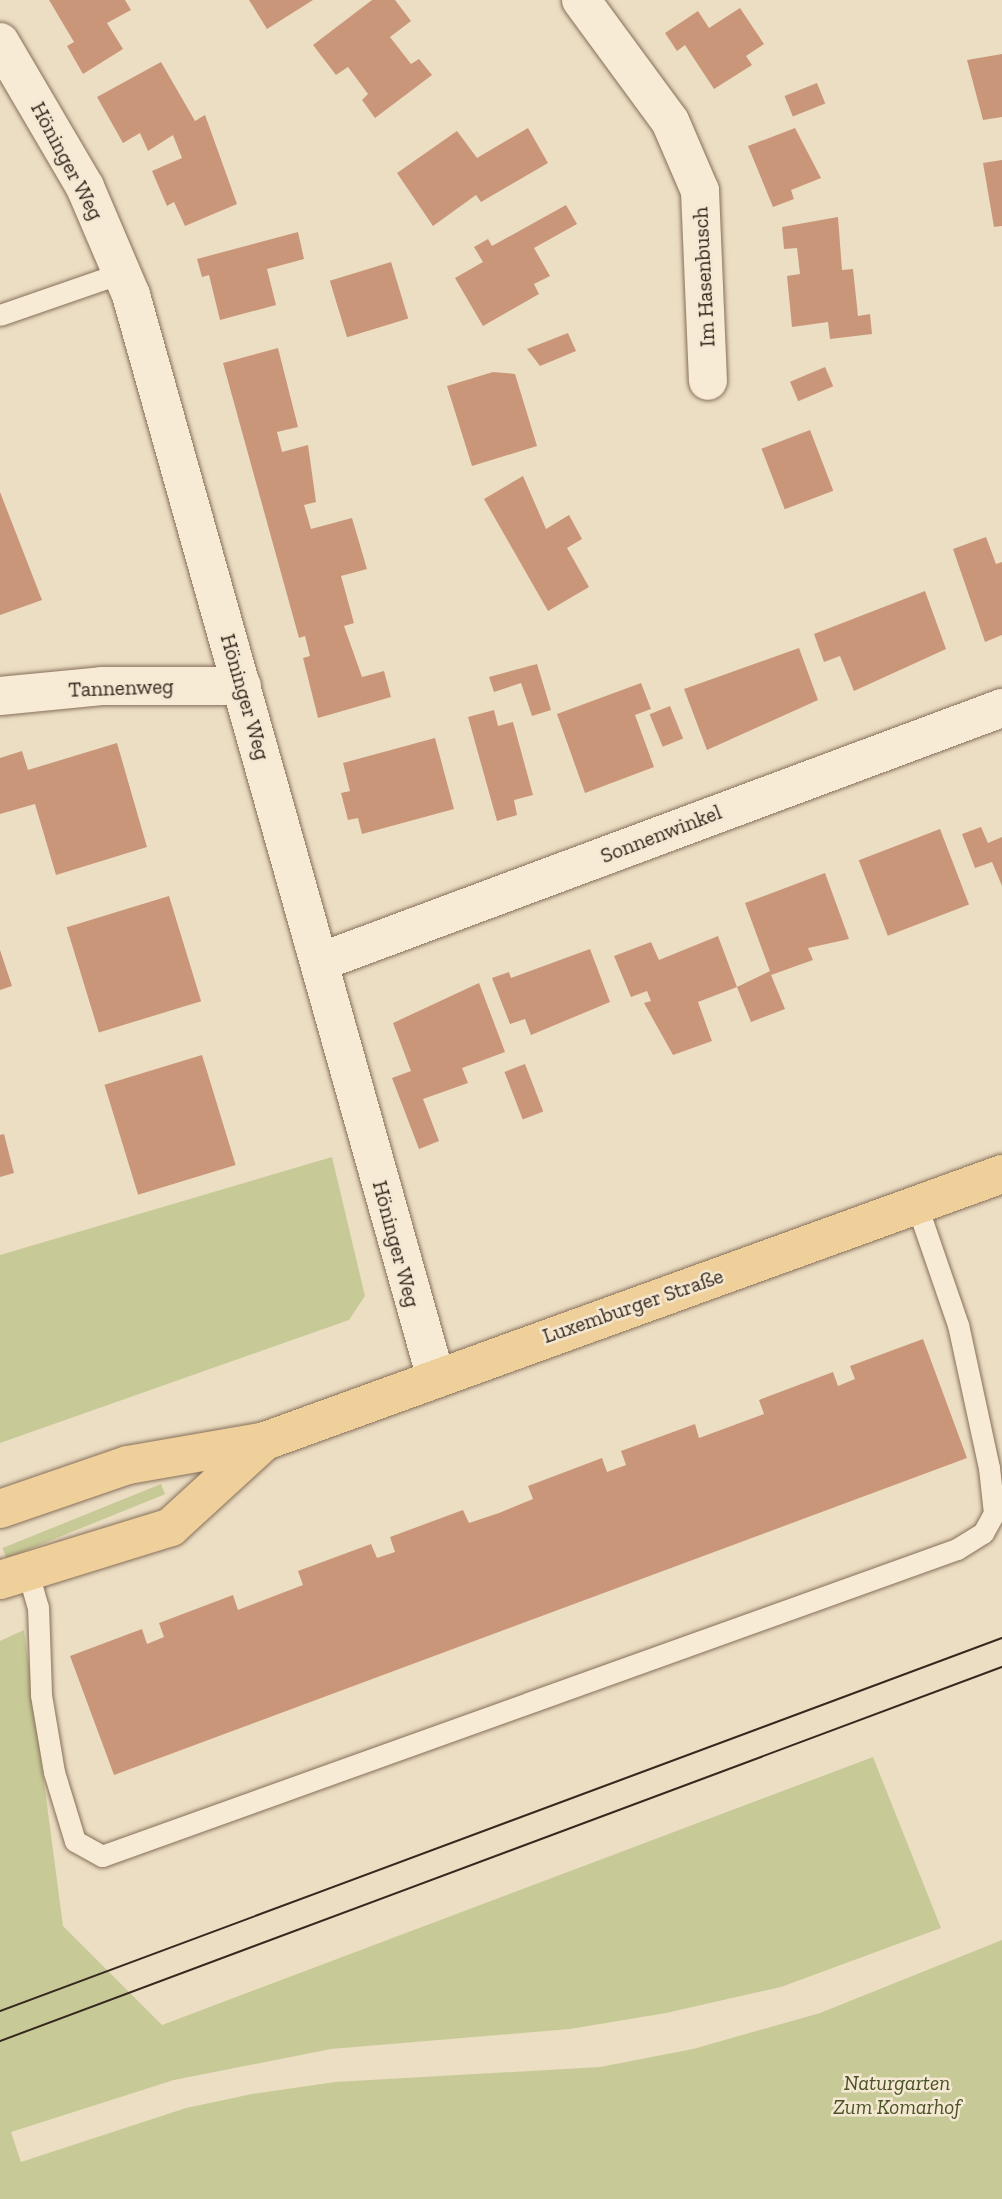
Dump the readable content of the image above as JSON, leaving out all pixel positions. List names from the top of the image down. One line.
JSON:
{"streets":{"main road":["Luxemburger Straße"],"street":["Höninger Weg","Im Hasenbusch","Tannenweg","Sonnenwinkel"]},"crossings":[["Höninger Weg","Tannenweg"],["Höninger Weg","Sonnenwinkel"],["Höninger Weg","Luxemburger Straße"]],"parks":["Naturgarten Zum Komarhof"]}
